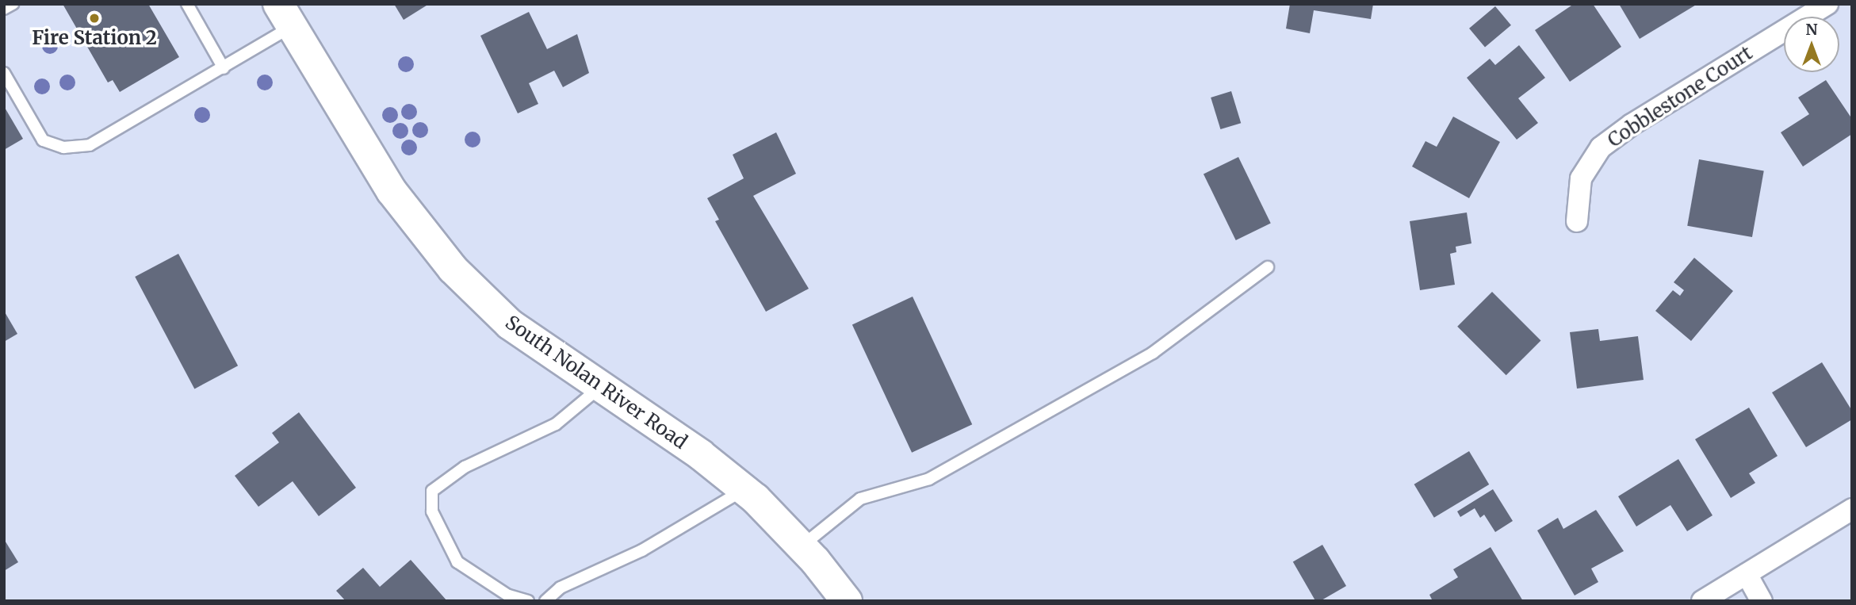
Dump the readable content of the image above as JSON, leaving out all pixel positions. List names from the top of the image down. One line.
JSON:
{"streets":{"main road":["South Nolan River Road"],"street":["Cobblestone Court"]},"places":["Fire Station 2"],"north":"top"}
